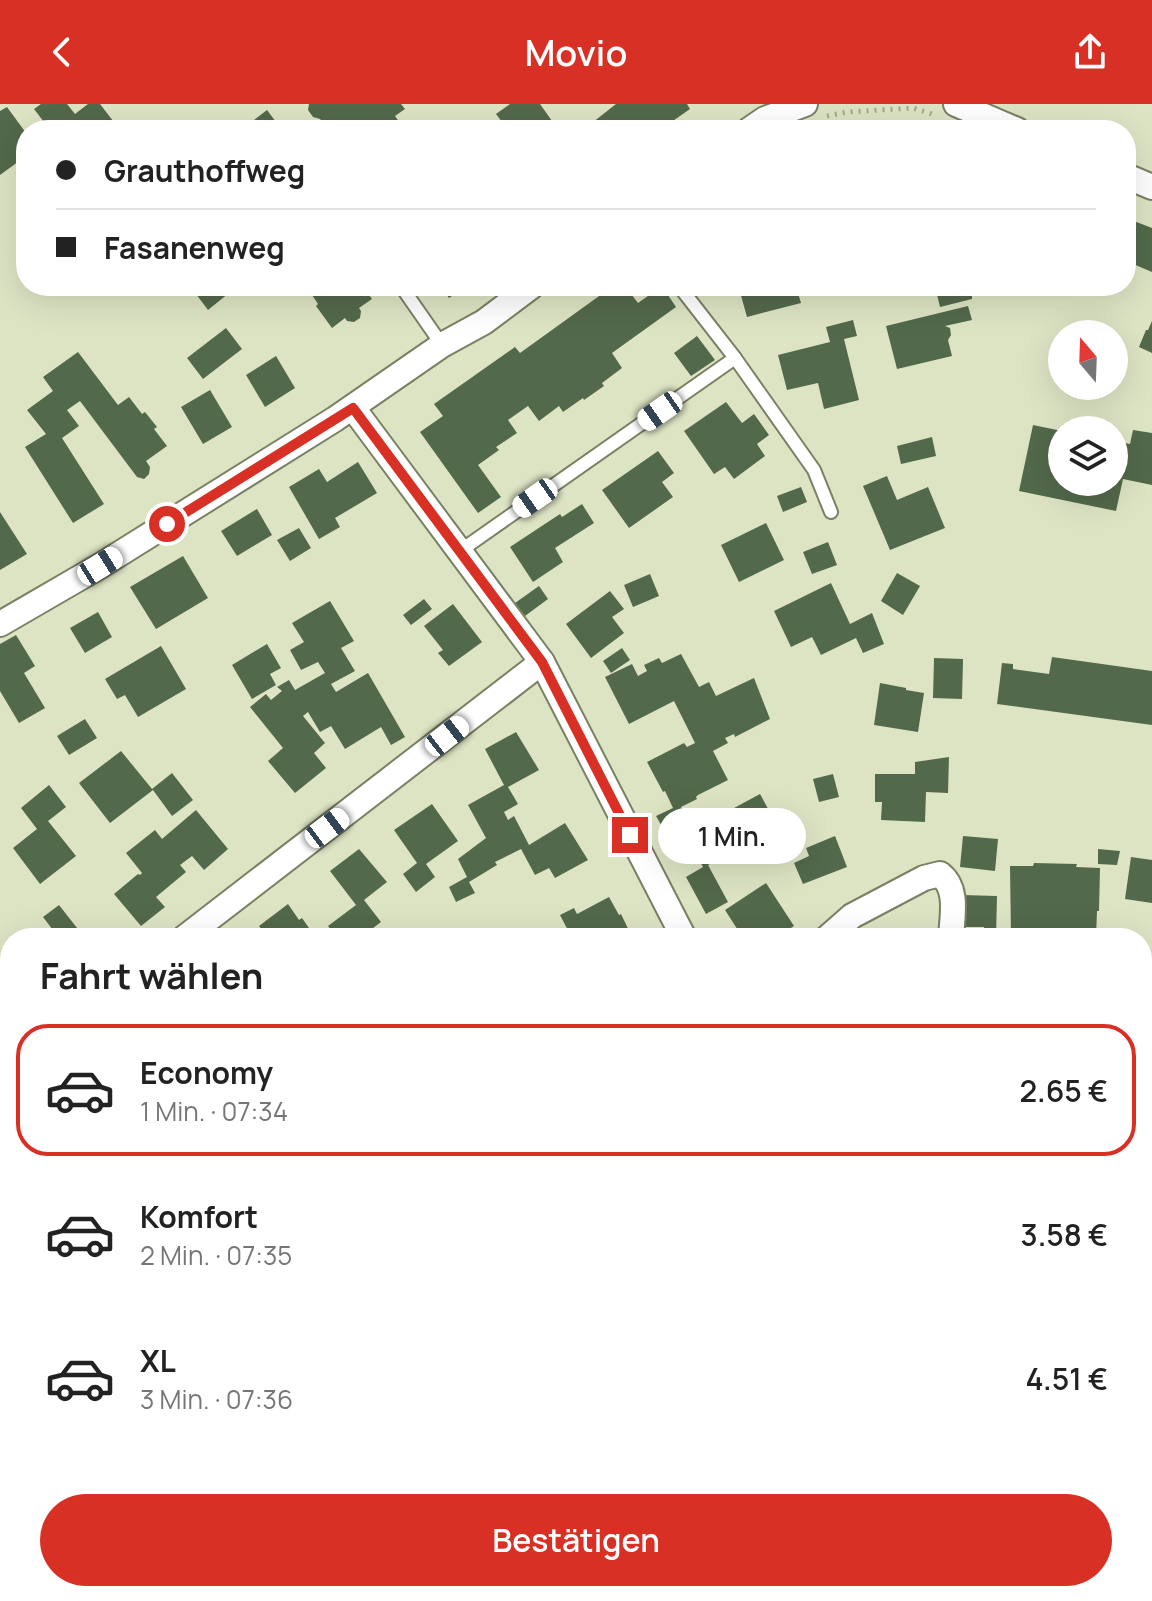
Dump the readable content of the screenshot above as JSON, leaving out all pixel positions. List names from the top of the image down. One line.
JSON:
{"north":"top","page":{"header":"Movio","banner":["Grauthoffweg","Fasanenweg"],"bubble":"1 Min.","heading":"Fahrt wählen","list":[{"name":"Economy","note":"1 Min. · 07:34","value":"2.65 €"},{"name":"Komfort","note":"2 Min. · 07:35","value":"3.58 €"},{"name":"XL","note":"3 Min. · 07:36","value":"4.51 €"}],"buttons":"Bestätigen"}}
